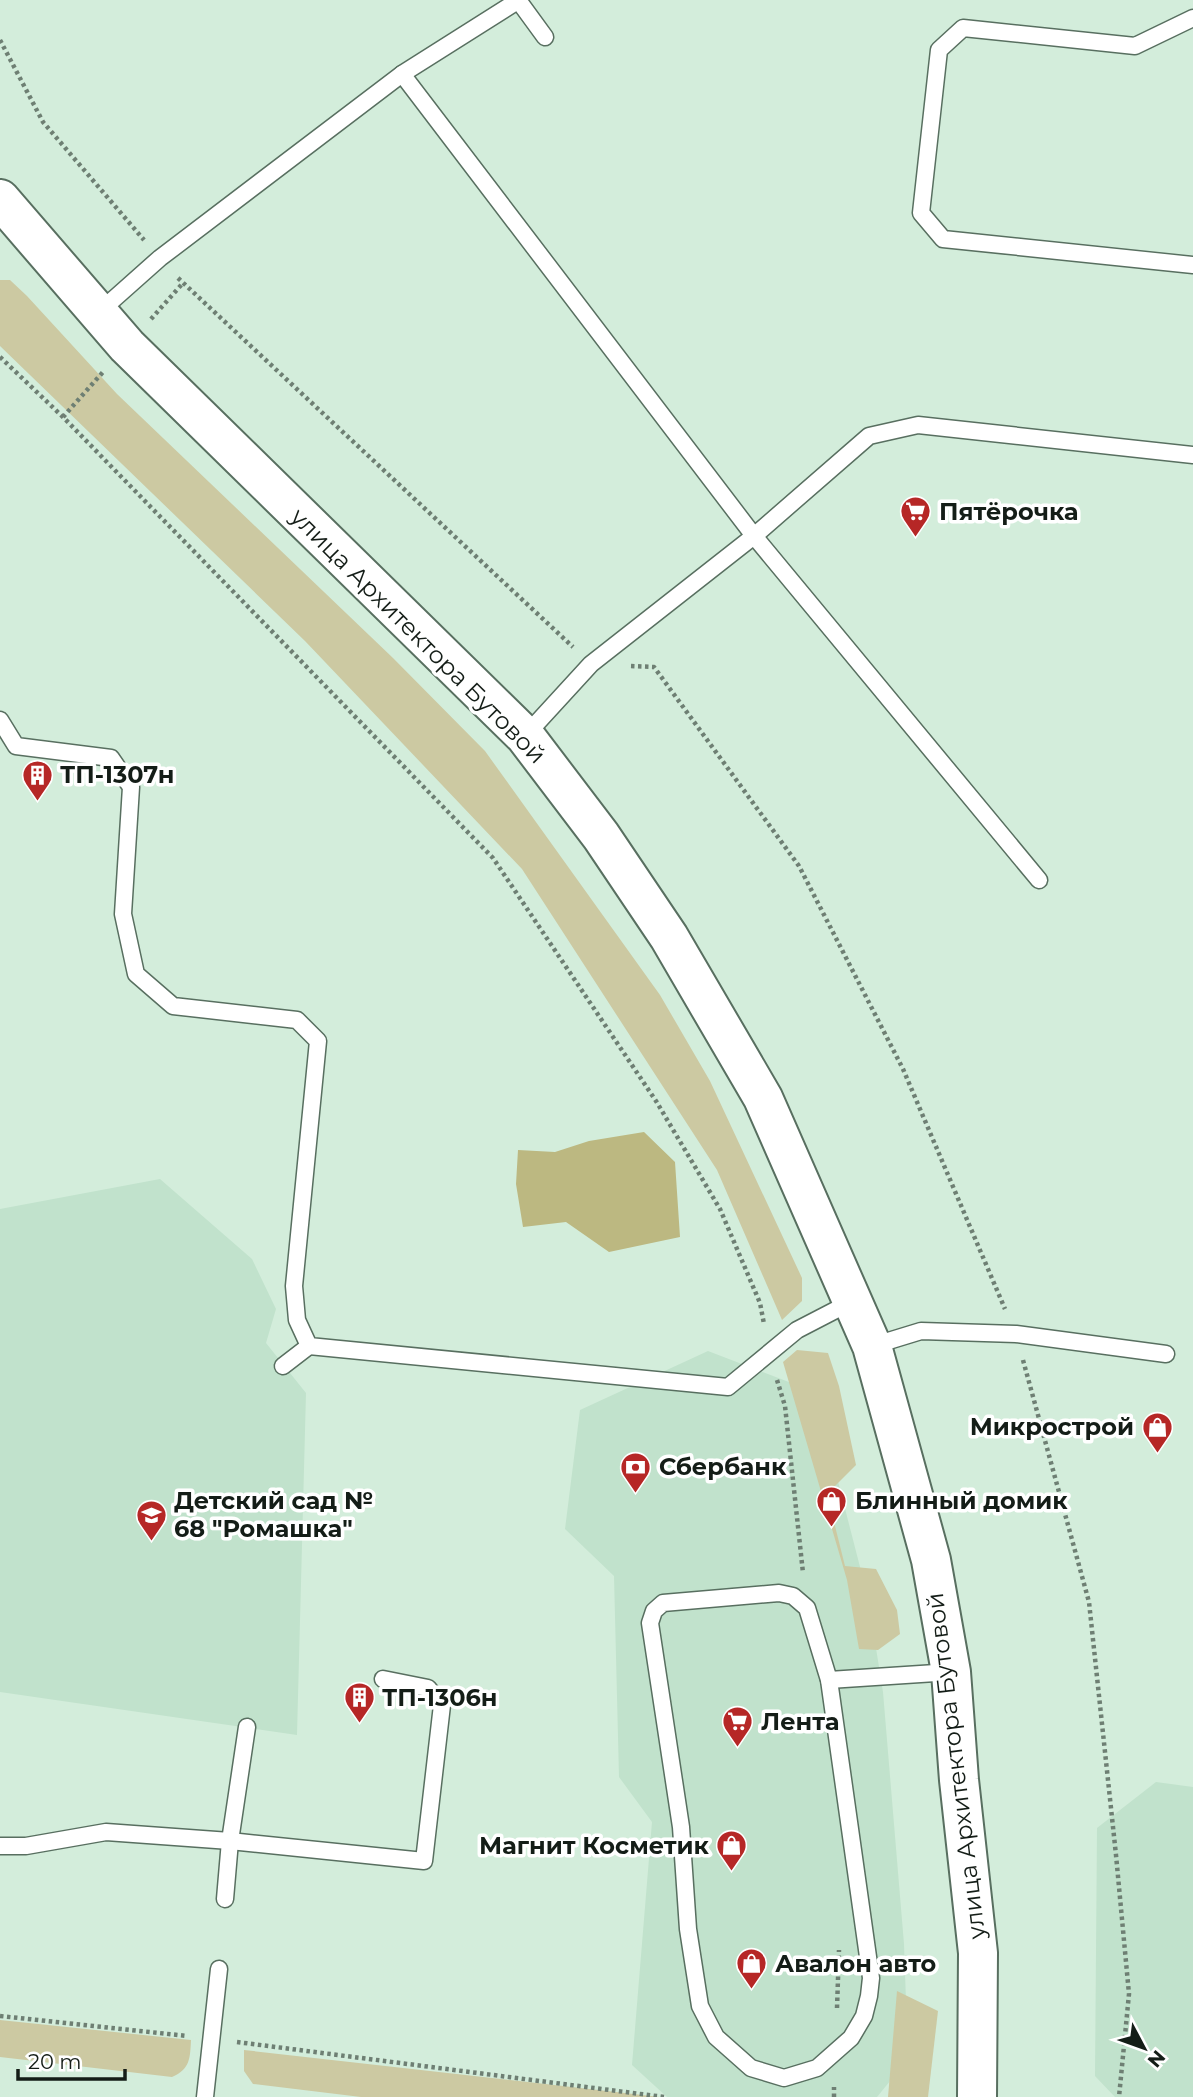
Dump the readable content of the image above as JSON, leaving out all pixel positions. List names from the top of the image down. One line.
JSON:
{"streets":{"main road":["улица Архитектора Бутовой"]},"places":{"supermarket":["Пятёрочка","Лента"],"building":["ТП-1307н","ТП-1306н"],"shop":["Микрострой","Блинный домик","Магнит Косметик","Авалон авто"],"bank":["Сбербанк"],"school or university":["Детский сад № 68 \"Ромашка\""]},"scale_bar":"20 m","north":"bottom right"}
